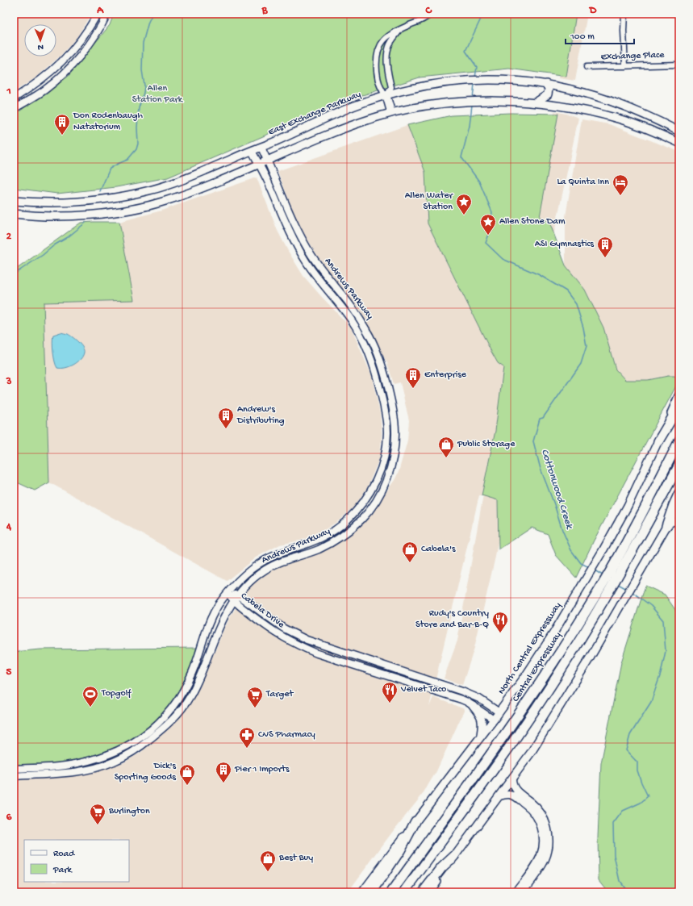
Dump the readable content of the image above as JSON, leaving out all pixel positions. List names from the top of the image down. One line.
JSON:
{"streets":{"highway":["Central Expressway"],"main road":["East Exchange Parkway","North Central Expressway"],"street":["Exchange Place","Andrews Parkway","Cabela Drive"]},"crossings":[["East Exchange Parkway","Andrews Parkway"],["Andrews Parkway","Cabela Drive"],["Cabela Drive","North Central Expressway"]],"water":["Cottonwood Creek"],"parks":["Allen Station Park"],"places":{"building":["Don Rodenbaugh Natatorium","ASI Gymnastics","Enterprise","Andrew's Distributing","Pier 1 Imports"],"hotel":["La Quinta Inn"],"place":["Allen Water Station","Allen Stone Dam"],"shop":["Public Storage","Cabela's","Dick's Sporting Goods","Best Buy"],"restaurant":["Rudy's Country Store and Bar-B-Q","Velvet Taco"],"sports":["Topgolf"],"supermarket":["Target","Burlington"],"pharmacy":["CVS Pharmacy"]},"legend":["Road","Park"],"scale_bar":"100 m","north":"bottom","grid":{"columns":["A","B","C","D"],"rows":["1","2","3","4","5","6"]}}
